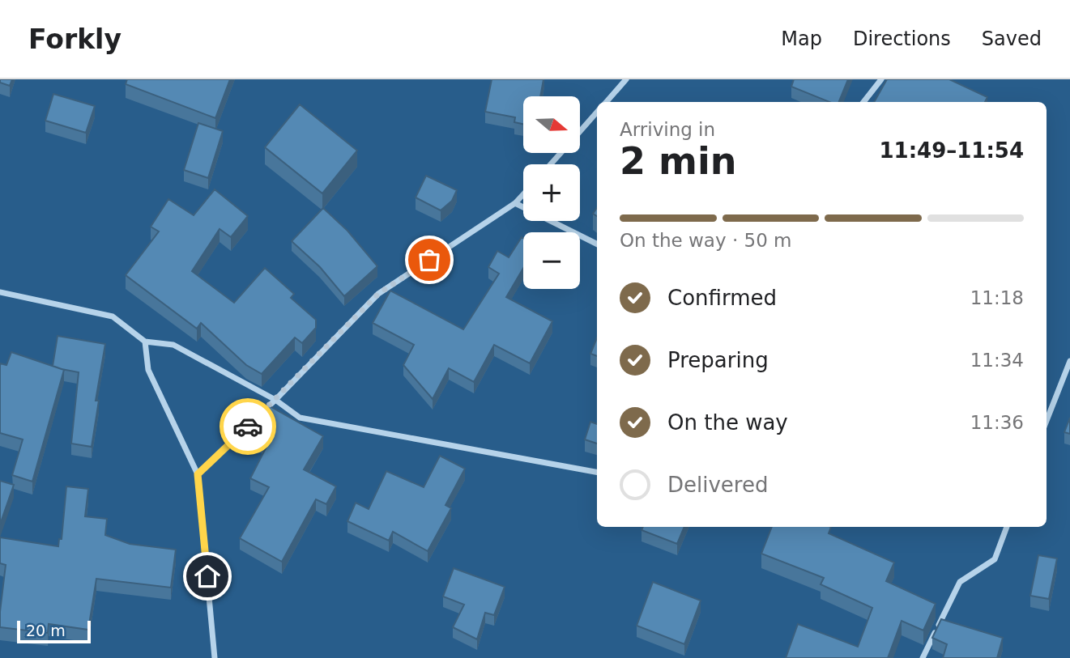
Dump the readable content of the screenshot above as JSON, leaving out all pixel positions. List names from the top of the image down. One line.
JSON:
{"scale_bar":"20 m","north":"right","page":{"header":"Forkly","nav":["Map","Directions","Saved"],"map_buttons":["+","−"],"heading":["2 min","Arriving in","11:49–11:54"],"bar":"On the way · 50 m","list":[["Confirmed","11:18"],["Preparing","11:34"],["On the way","11:36"],"Delivered"],"scale":"20 m"}}
